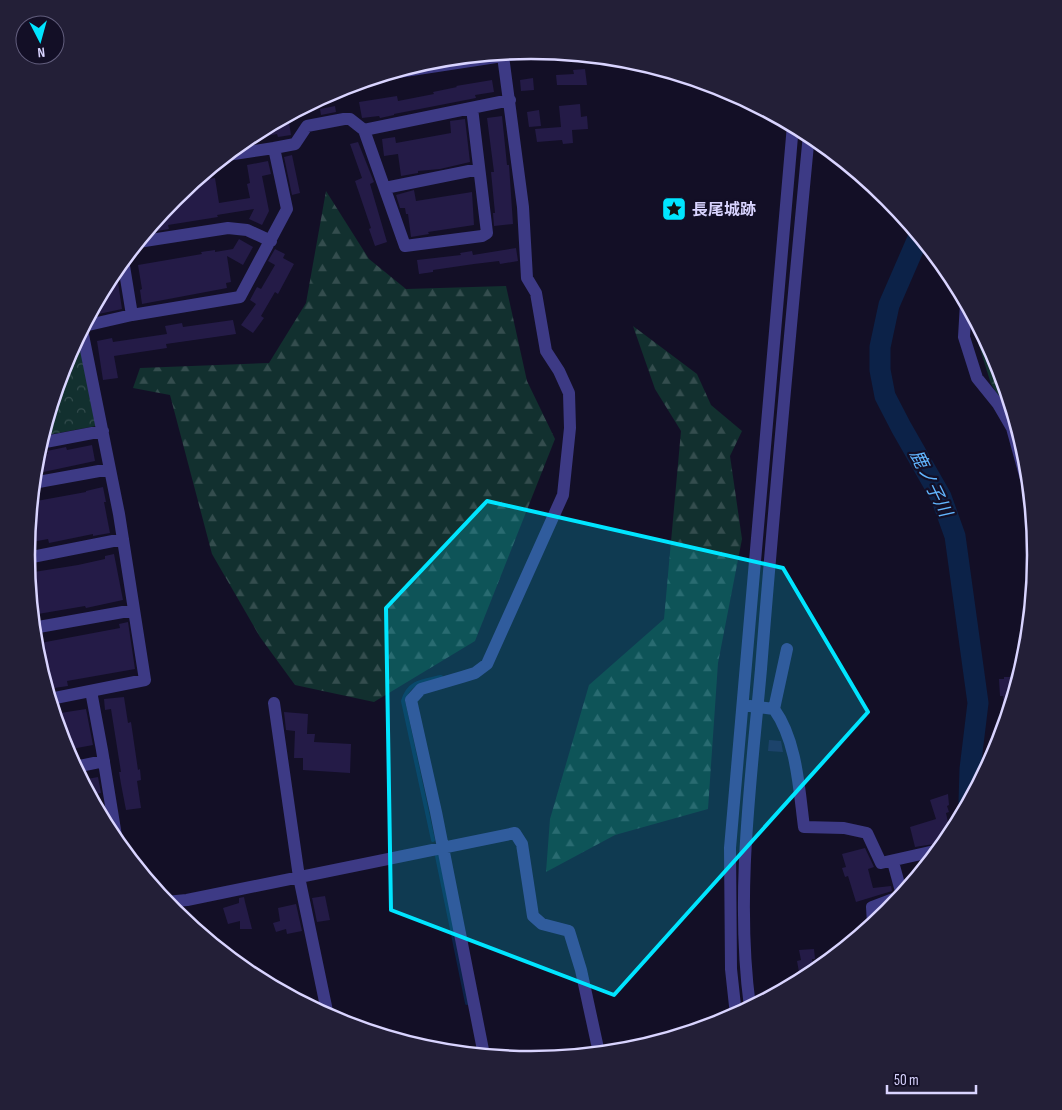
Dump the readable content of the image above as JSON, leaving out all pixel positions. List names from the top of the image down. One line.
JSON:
{"water":["鹿ノ子川"],"places":{"place":["長尾城跡"]},"scale_bar":"50 m","north":"bottom"}
